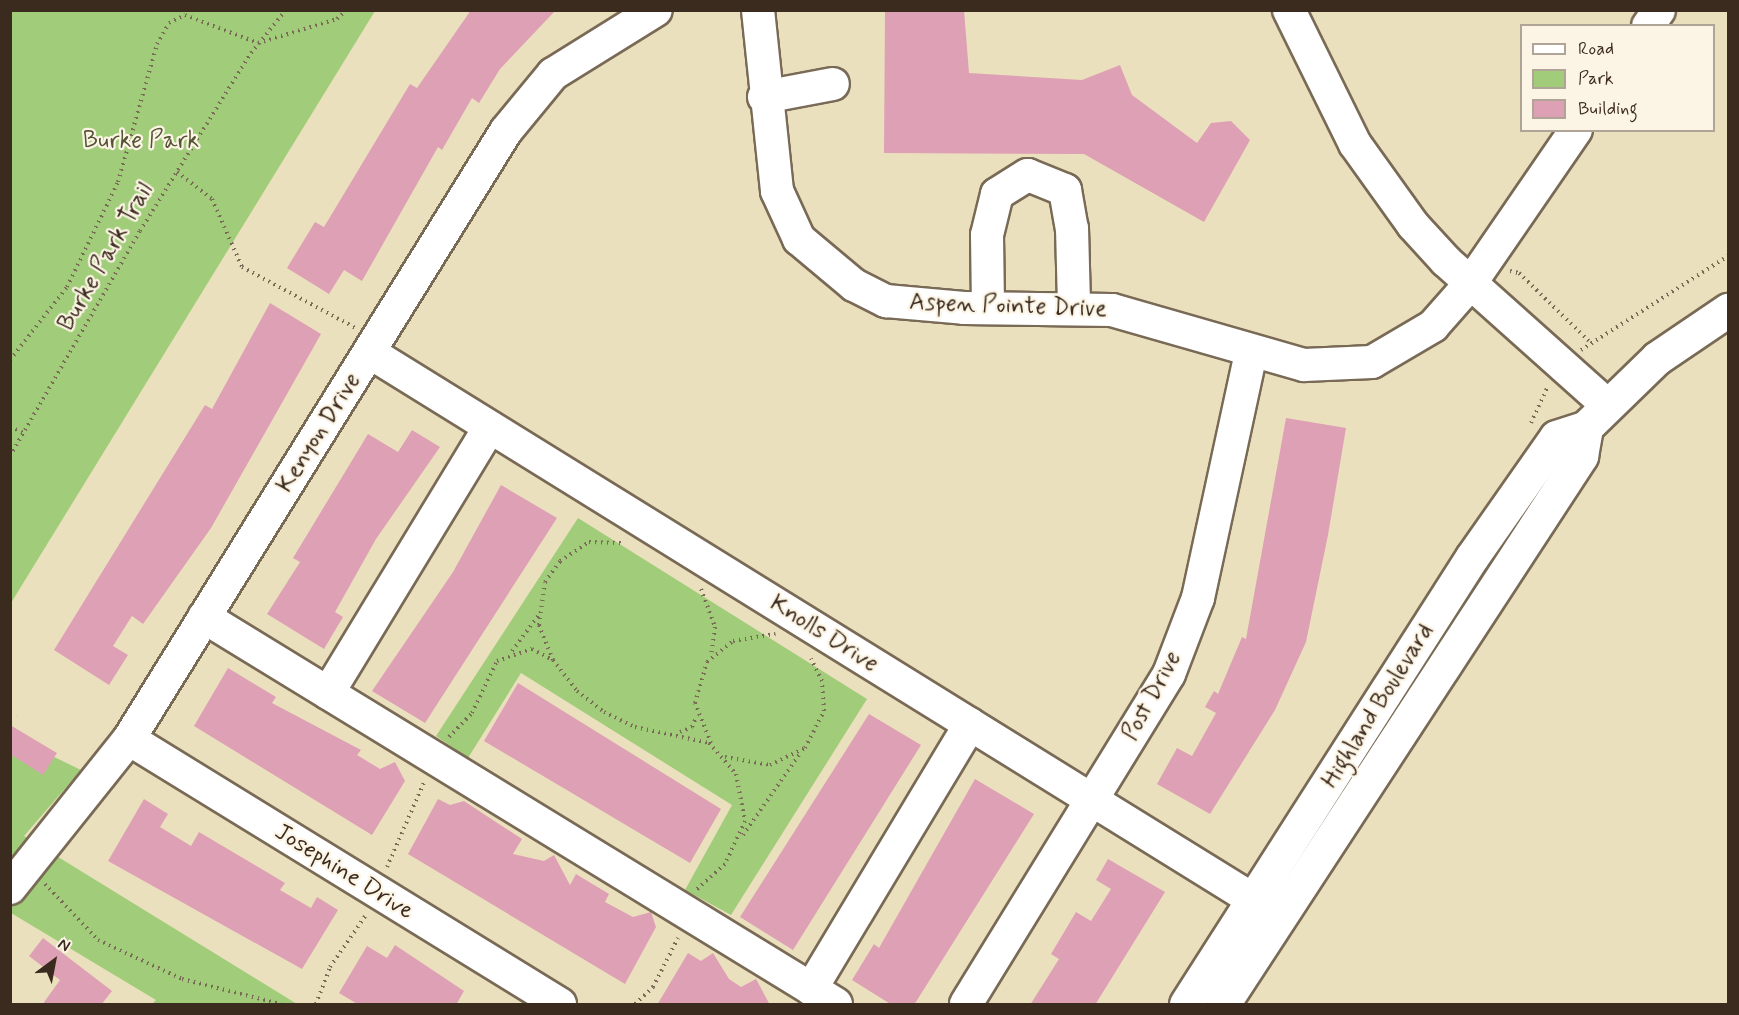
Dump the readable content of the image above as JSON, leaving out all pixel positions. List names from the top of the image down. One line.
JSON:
{"streets":{"main road":["Highland Boulevard"],"street":["Aspen Pointe Drive","Kenyon Drive","Knolls Drive","Post Drive","Josephine Drive"],"path":["Burke Park Trail"]},"crossings":[["Aspen Pointe Drive","Post Drive"],["Kenyon Drive","Knolls Drive"],["Kenyon Drive","Josephine Drive"],["Knolls Drive","Post Drive"],["Knolls Drive","Highland Boulevard"]],"parks":["Burke Park"],"legend":["Road","Park","Building"],"north":"top right"}
